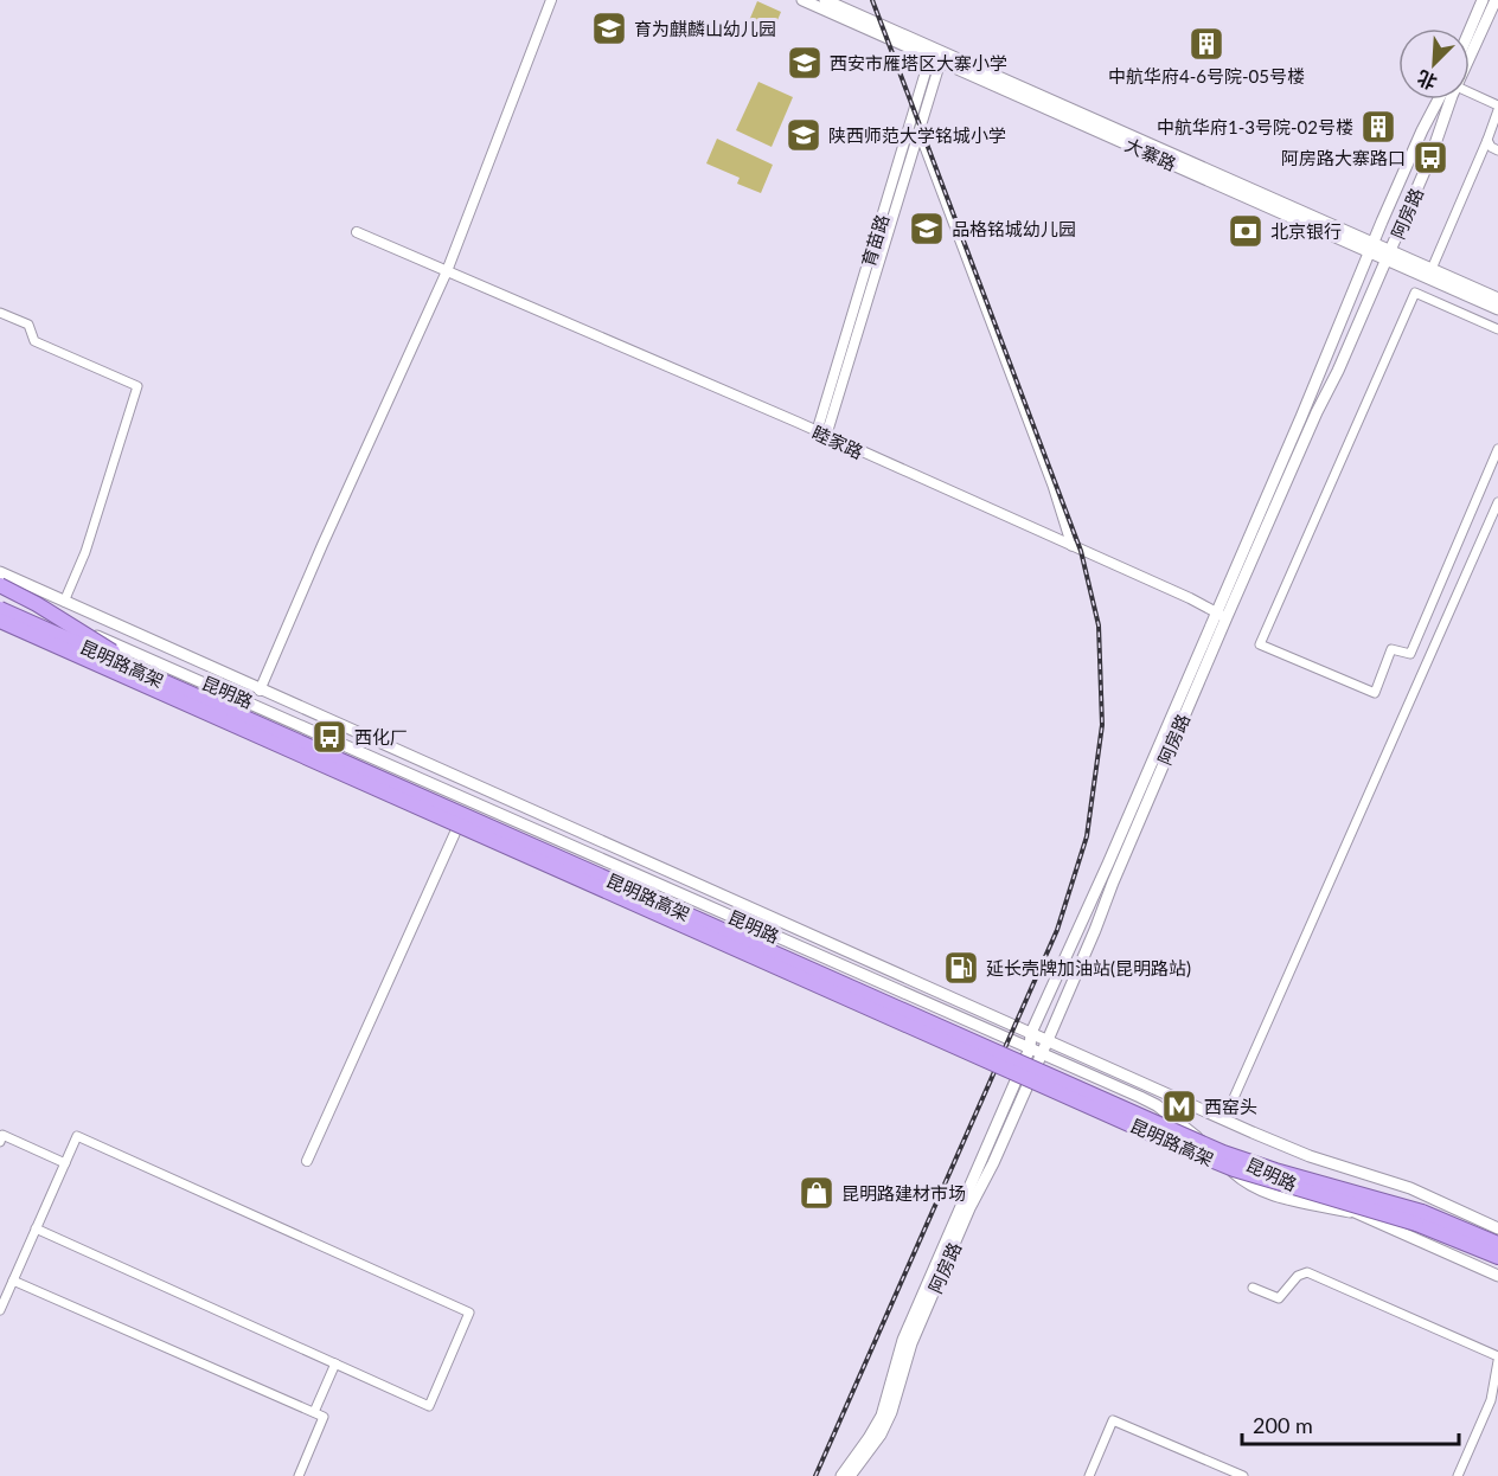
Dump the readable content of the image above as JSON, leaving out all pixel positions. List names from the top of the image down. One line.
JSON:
{"streets":{"highway":["昆明路高架"],"main road":["大寨路","阿房路","昆明路"],"street":["育苗路","睦家路"]},"crossings":[["大寨路","阿房路"],["大寨路","育苗路"],["阿房路","睦家路"],["阿房路","昆明路"],["育苗路","睦家路"]],"places":{"school or university":["育为麒麟山幼儿园","西安市雁塔区大寨小学","陕西师范大学铭城小学","品格铭城幼儿园"],"building":["中航华府4-6号院-05号楼","中航华府1-3号院-02号楼"],"bus stop":["阿房路大寨路口","西化厂"],"bank":["北京银行"],"fuel station":["延长壳牌加油站(昆明路站)"],"metro station":["西窑头"],"shop":["昆明路建材市场"]},"scale_bar":"200 m","north":"bottom left"}
